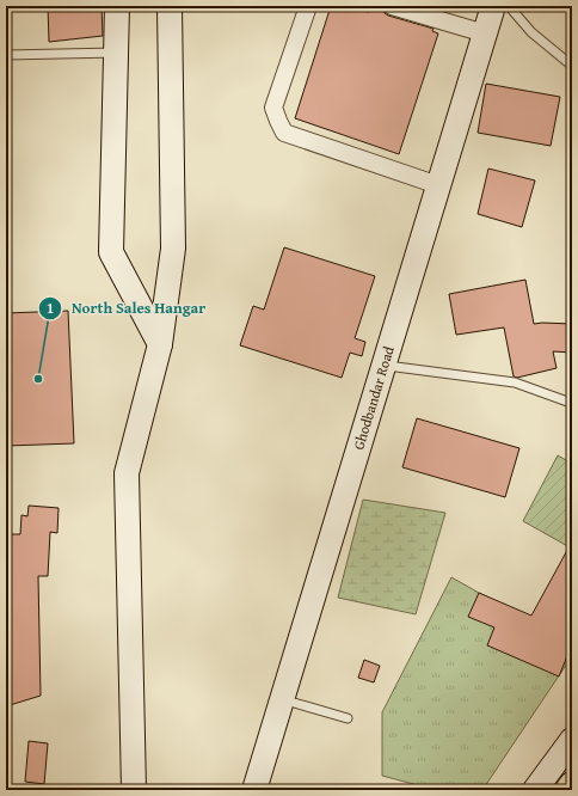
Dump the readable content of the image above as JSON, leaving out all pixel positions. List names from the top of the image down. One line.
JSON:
{"streets":{"street":["Ghodbandar Road"]},"places":["North Sales Hangar"]}
